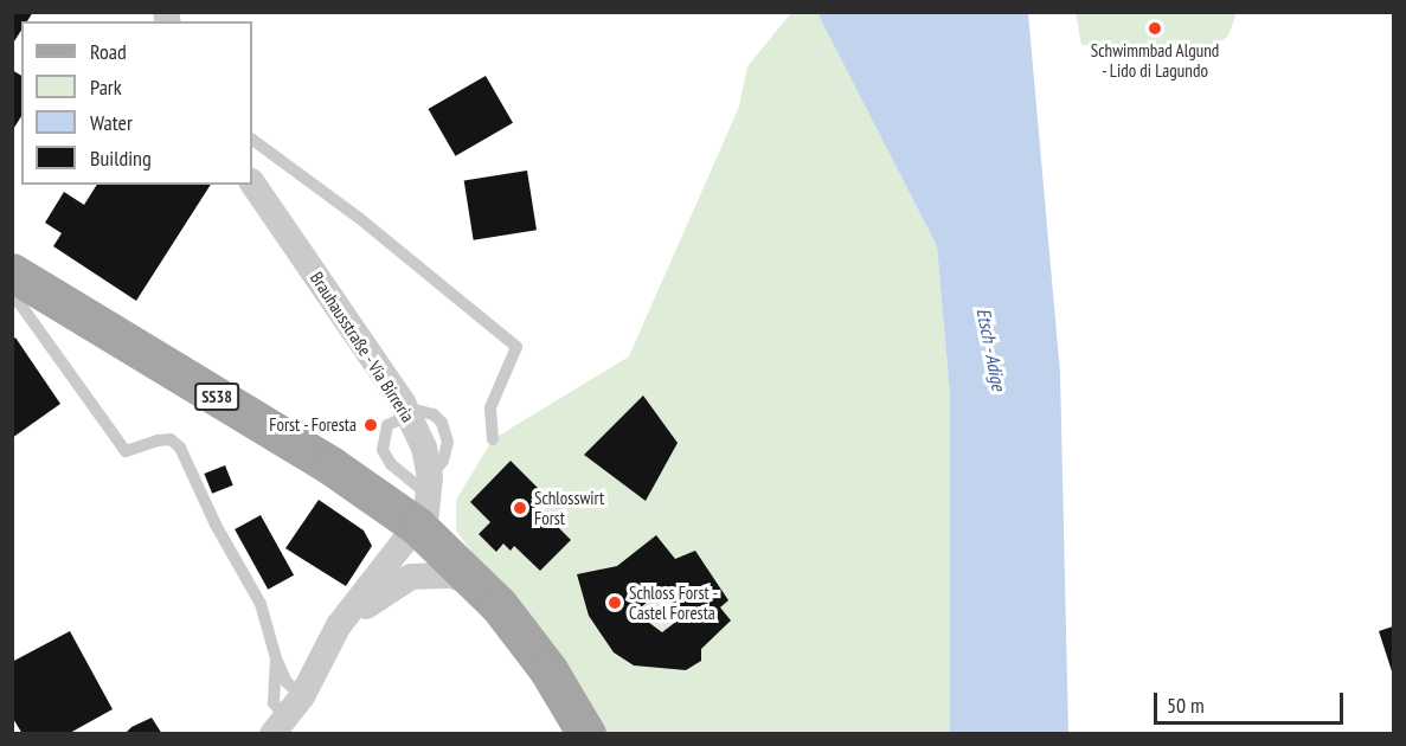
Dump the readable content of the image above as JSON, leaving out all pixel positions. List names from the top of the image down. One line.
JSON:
{"streets":{"main road":["SS38"],"street":["Brauhausstraße - Via Birreria"]},"crossings":[["Brauhausstraße - Via Birreria","SS38"]],"water":["Etsch - Adige"],"places":["Schwimmbad Algund - Lido di Lagundo","Forst - Foresta","Schlosswirt Forst","Schloss Forst - Castel Foresta"],"legend":["Road","Park","Water","Building"],"scale_bar":"50 m"}
